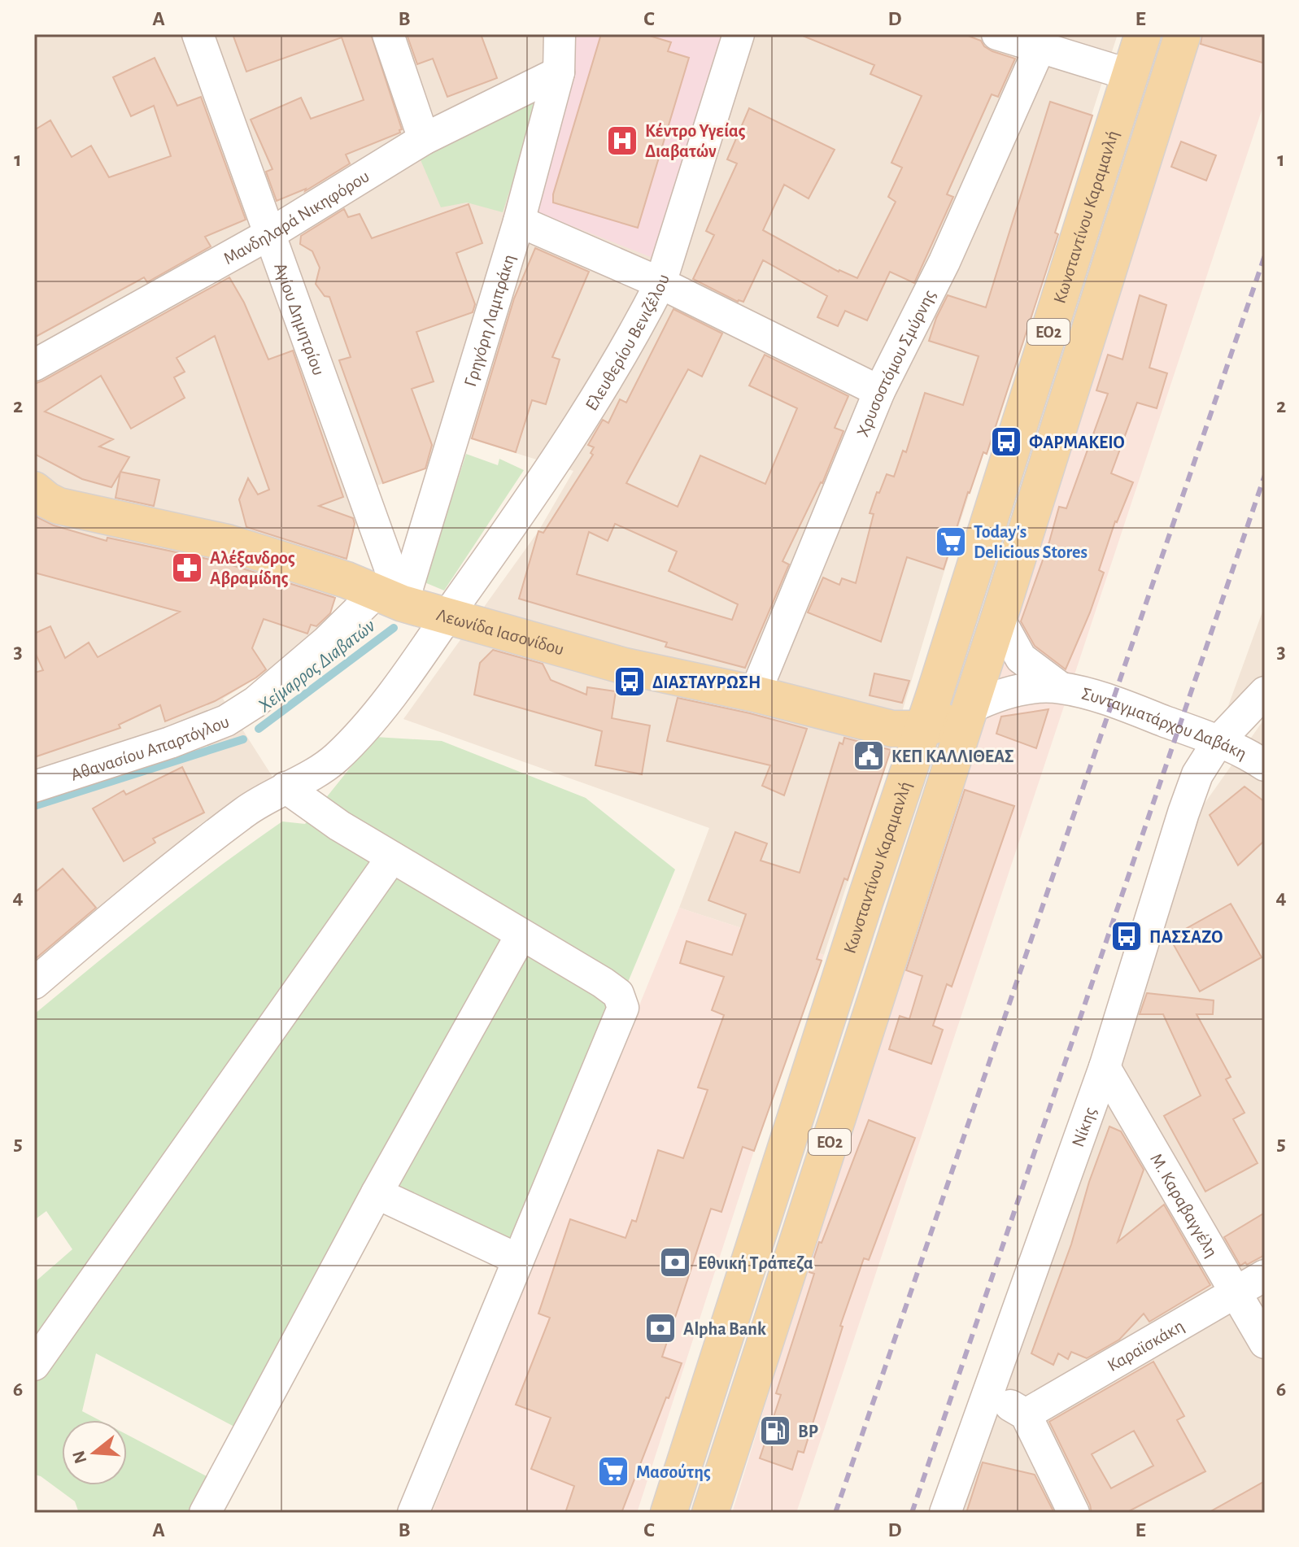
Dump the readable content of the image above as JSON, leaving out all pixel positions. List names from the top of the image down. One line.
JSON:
{"streets":{"main road":["Κωνσταντίνου Καραμανλή","ΕΟ2","Λεωνίδα Ιασονίδου"],"street":["Μανδηλαρά Νικηφόρου","Αγίου Δημητρίου","Γρηγόρη Λαμπράκη","Ελευθερίου Βενιζέλου","Χρυσοστόμου Σμύρνης","Συνταγματάρχου Δαβάκη","Αθανασίου Απαρτόγλου","Νίκης","Μ. Καραβαγγέλη","Καραϊσκάκη"]},"crossings":[["Μανδηλαρά Νικηφόρου","Αγίου Δημητρίου"],["Μανδηλαρά Νικηφόρου","Γρηγόρη Λαμπράκη"],["Κωνσταντίνου Καραμανλή","Λεωνίδα Ιασονίδου"],["Αγίου Δημητρίου","Γρηγόρη Λαμπράκη"],["Αγίου Δημητρίου","Λεωνίδα Ιασονίδου"],["Αγίου Δημητρίου","Αθανασίου Απαρτόγλου"],["Γρηγόρη Λαμπράκη","Λεωνίδα Ιασονίδου"],["Γρηγόρη Λαμπράκη","Αθανασίου Απαρτόγλου"],["ΕΟ2","Λεωνίδα Ιασονίδου"],["ΕΟ2","Συνταγματάρχου Δαβάκη"],["Ελευθερίου Βενιζέλου","Λεωνίδα Ιασονίδου"],["Χρυσοστόμου Σμύρνης","Λεωνίδα Ιασονίδου"],["Λεωνίδα Ιασονίδου","Συνταγματάρχου Δαβάκη"],["Λεωνίδα Ιασονίδου","Αθανασίου Απαρτόγλου"],["Συνταγματάρχου Δαβάκη","Νίκης"],["Νίκης","Μ. Καραβαγγέλη"],["Μ. Καραβαγγέλη","Καραϊσκάκη"]],"water":["Χείμαρρος Διαβατών"],"places":{"hospital":["Κέντρο Υγείας Διαβατών"],"bus stop":["ΦΑΡΜΑΚΕΙΟ","ΔΙΑΣΤΑΥΡΩΣΗ","ΠΑΣΣΑΖΟ"],"supermarket":["Today's Delicious Stores","Μασούτης"],"pharmacy":["Αλέξανδρος Αβραμίδης"],"public building":["ΚΕΠ ΚΑΛΛΙΘΕΑΣ"],"bank":["Εθνική Τράπεζα","Alpha Bank"],"fuel station":["BP"]},"north":"left","grid":{"columns":["A","B","C","D","E"],"rows":["1","2","3","4","5","6"]}}
